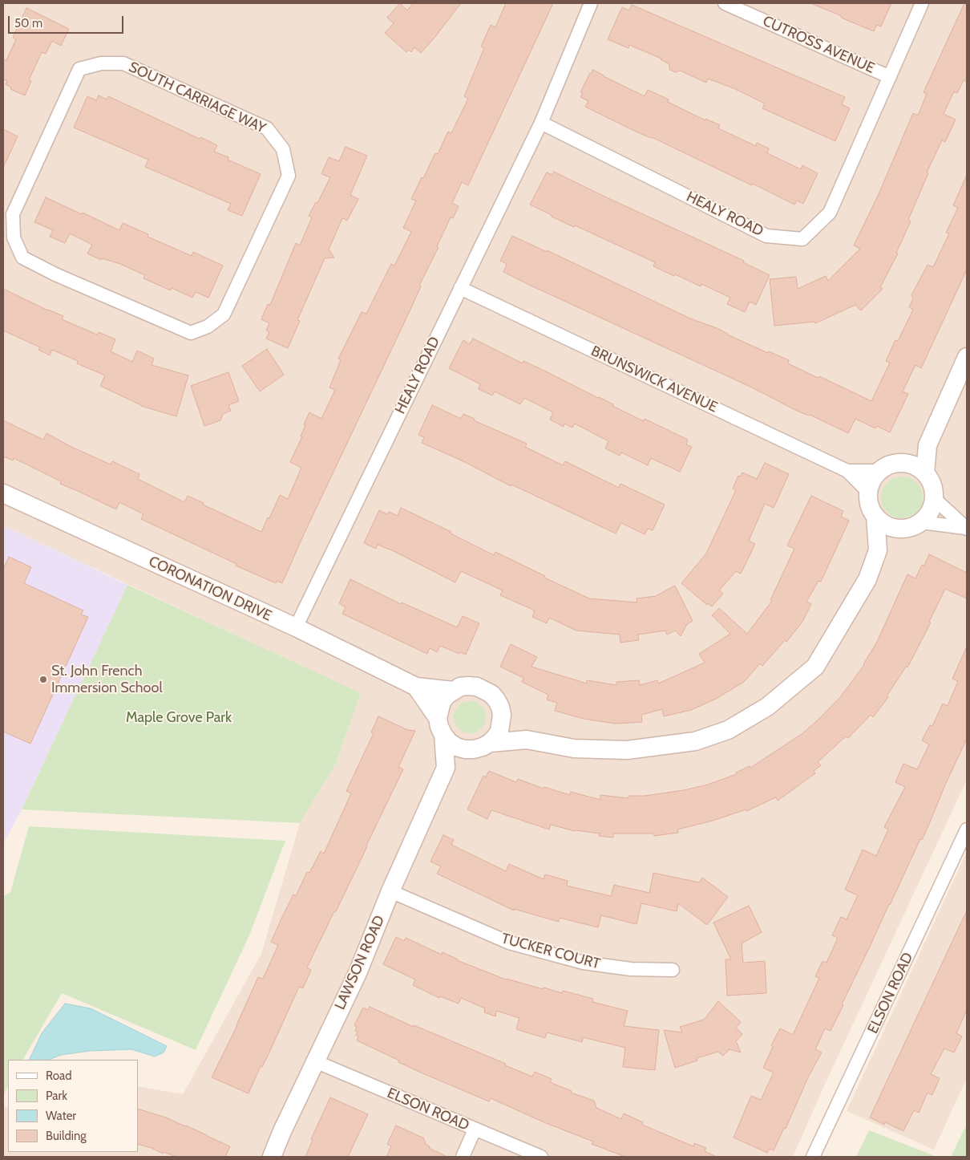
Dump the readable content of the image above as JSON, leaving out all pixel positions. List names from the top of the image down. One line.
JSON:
{"streets":{"street":["CUTROSS AVENUE","SOUTH CARRIAGE WAY","HEALY ROAD","BRUNSWICK AVENUE","CORONATION DRIVE","TUCKER COURT","LAWSON ROAD","ELSON ROAD"]},"crossings":[["CUTROSS AVENUE","HEALY ROAD"],["HEALY ROAD","BRUNSWICK AVENUE"],["HEALY ROAD","CORONATION DRIVE"],["CORONATION DRIVE","LAWSON ROAD"],["TUCKER COURT","LAWSON ROAD"],["LAWSON ROAD","ELSON ROAD"]],"parks":["Maple Grove Park"],"places":["St. John French Immersion School"],"legend":["Road","Park","Water","Building"],"scale_bar":"50 m"}
